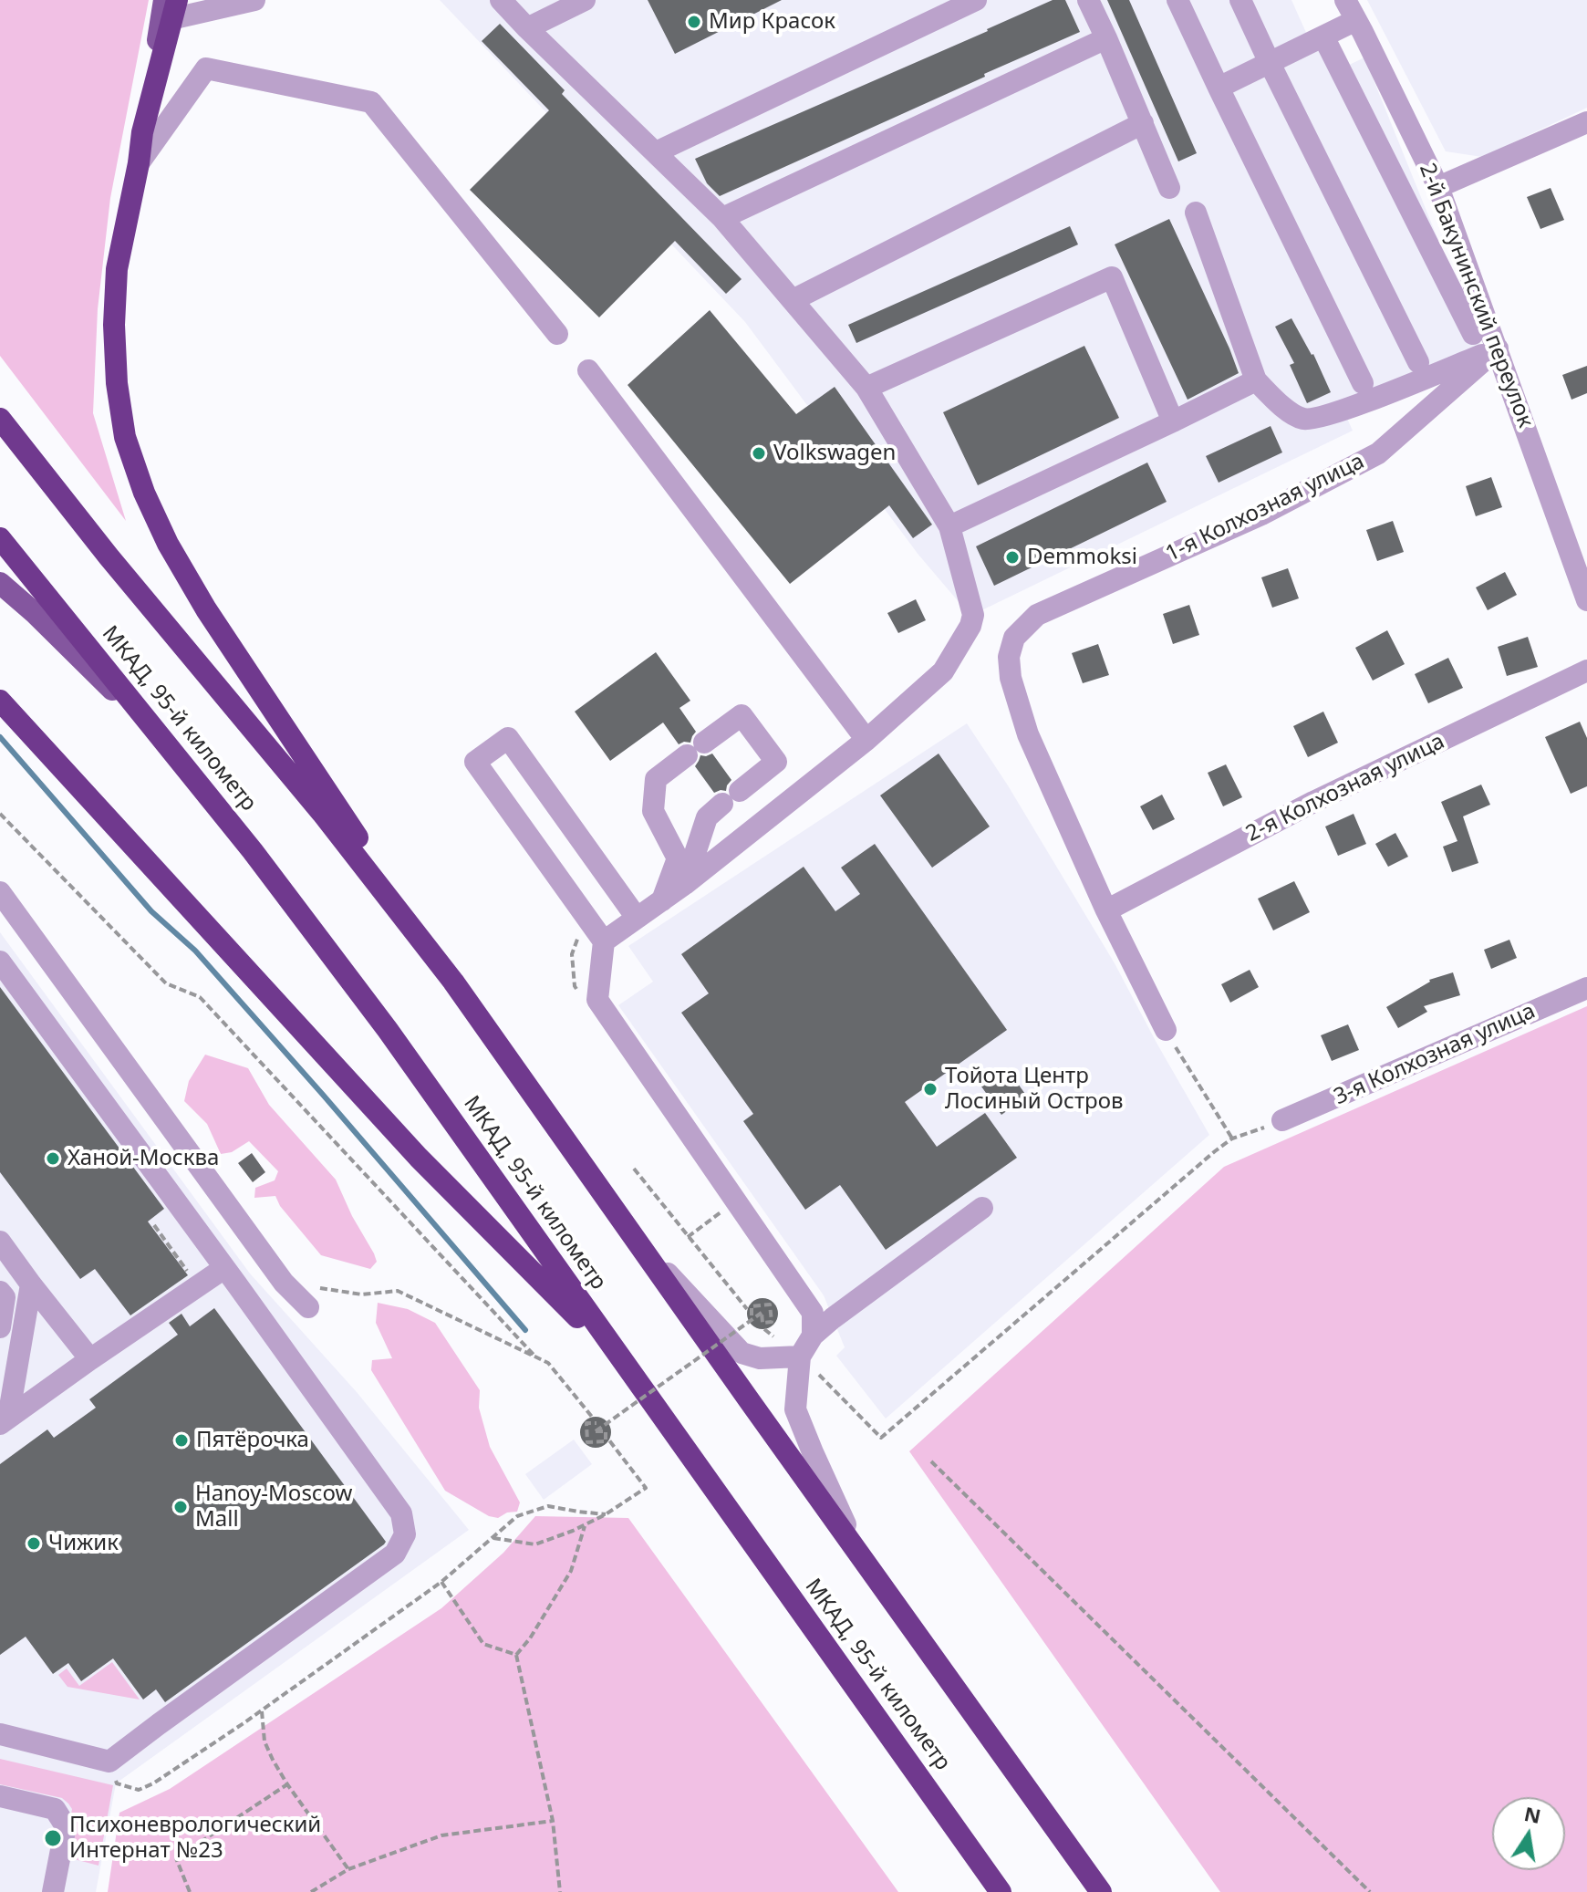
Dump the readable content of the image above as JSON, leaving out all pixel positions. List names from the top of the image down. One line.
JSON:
{"streets":{"highway":["МКАД, 95-й километр"],"street":["2-й Бакунинский переулок","1-я Колхозная улица","2-я Колхозная улица","3-я Колхозная улица"]},"crossings":[["2-й Бакунинский переулок","1-я Колхозная улица"],["1-я Колхозная улица","2-я Колхозная улица"]],"places":["Мир Красок","Volkswagen","Demmoksi","Тойота Центр Лосиный Остров","Ханой-Москва","Пятёрочка","Hanoy-Moscow Mall","Чижик","Психоневрологический Интернат №23"],"north":"top"}
